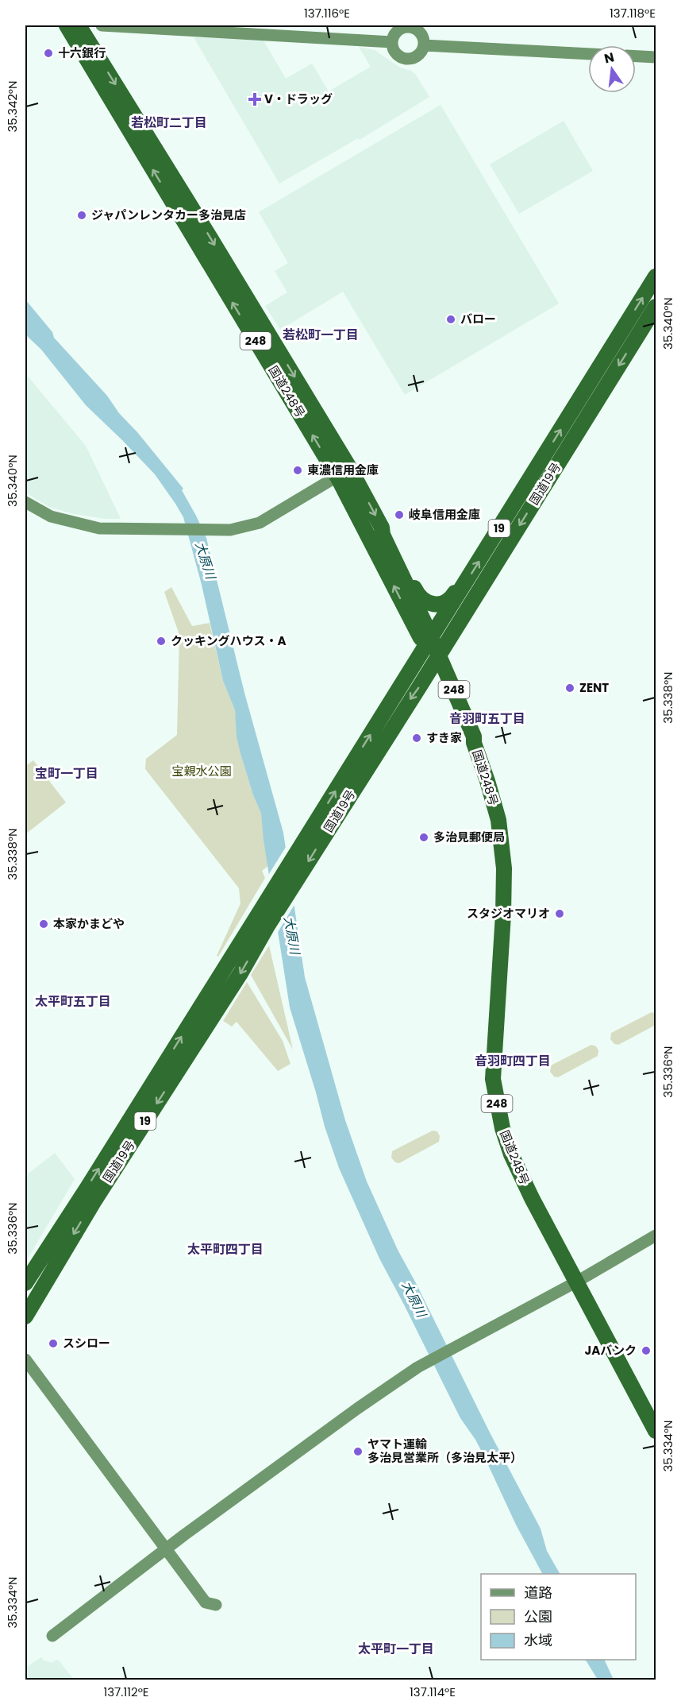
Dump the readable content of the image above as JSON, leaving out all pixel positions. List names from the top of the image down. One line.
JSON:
{"streets":{"highway":["248","国道248号","国道19号","19"]},"crossings":[["248","国道248号"],["248","国道19号"],["国道248号","国道19号"]],"districts":["若松町二丁目","若松町一丁目","音羽町五丁目","宝町一丁目","太平町五丁目","音羽町四丁目","太平町四丁目","太平町一丁目"],"water":["大原川"],"parks":["宝親水公園"],"places":{"other":["十六銀行","ジャパンレンタカー多治見店","バロー","東濃信用金庫","岐阜信用金庫","クッキングハウス・A","ZENT","すき家","多治見郵便局","スタジオマリオ","本家かまどや","スシロー","JAバンク","ヤマト運輸 多治見営業所（多治見太平）"],"health":["V・ドラッグ"]},"legend":["道路","公園","水域"],"north":"top","coordinates":["137.116°E","137.118°E","35.342°N","35.340°N","35.338°N","35.336°N","35.334°N","137.112°E","137.114°E"]}
